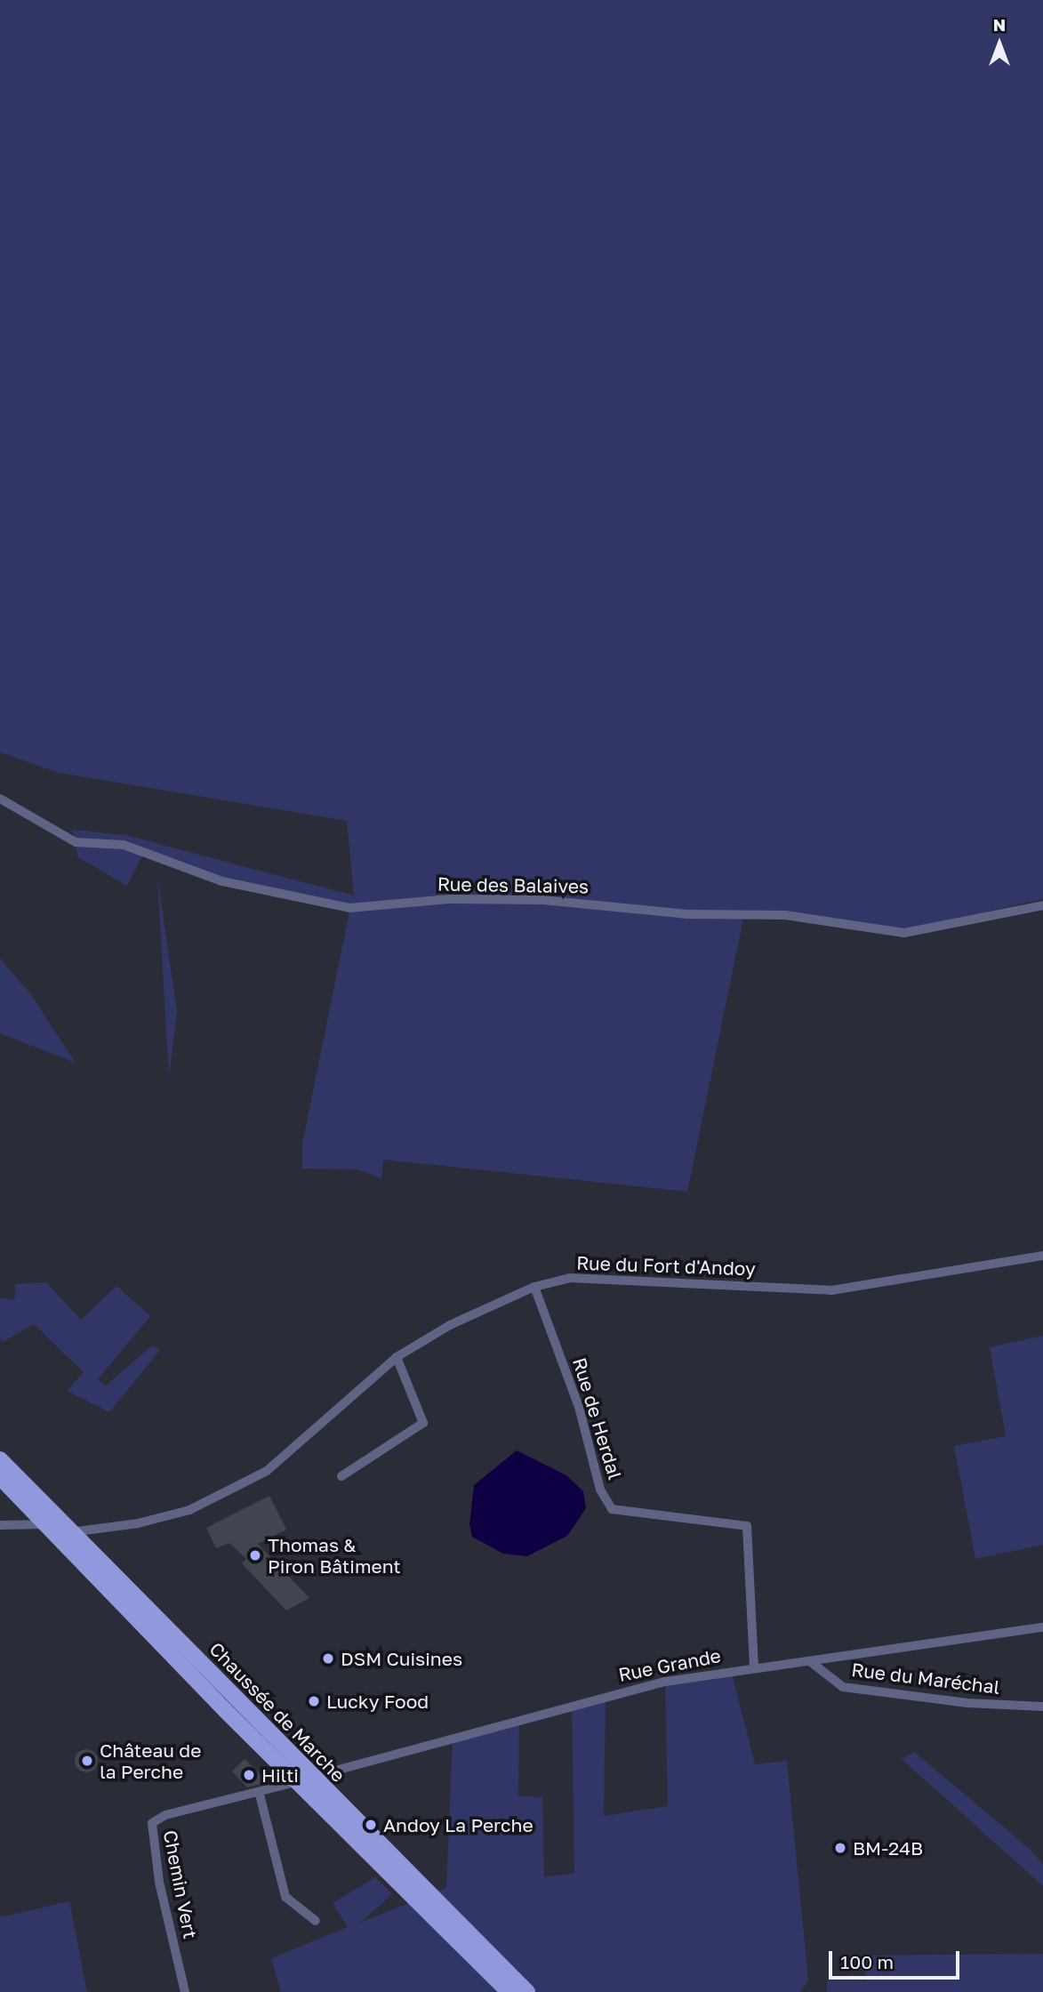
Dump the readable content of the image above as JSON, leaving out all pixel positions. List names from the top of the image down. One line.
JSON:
{"streets":{"main road":["Chaussée de Marche"],"street":["Rue des Balaives","Rue du Fort d'Andoy","Rue de Herdal","Rue Grande","Rue du Maréchal","Chemin Vert"]},"crossings":[["Rue du Fort d'Andoy","Rue de Herdal"],["Rue du Fort d'Andoy","Chaussée de Marche"],["Rue de Herdal","Rue Grande"],["Rue Grande","Rue du Maréchal"],["Rue Grande","Chaussée de Marche"],["Rue Grande","Chemin Vert"],["Chaussée de Marche","Chemin Vert"]],"places":["Thomas & Piron Bâtiment","DSM Cuisines","Lucky Food","Château de la Perche","Hilti","Andoy La Perche","BM-24B"],"scale_bar":"100 m","north":"top"}
